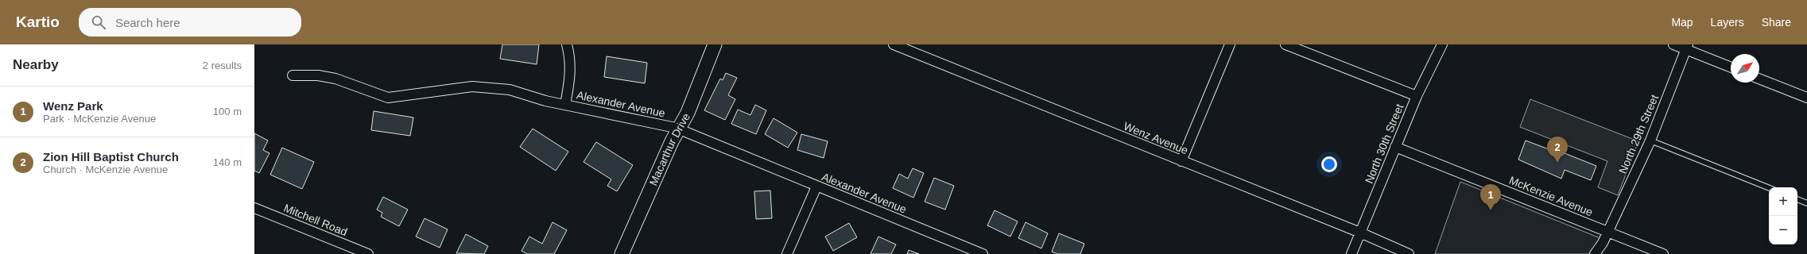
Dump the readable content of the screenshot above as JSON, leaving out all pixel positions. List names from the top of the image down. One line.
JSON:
{"streets":{"main road":["Macarthur Drive"],"street":["Alexander Avenue","North 29th Street","Wenz Avenue","North 30th Street","McKenzie Avenue","Mitchell Road"]},"crossings":[["Alexander Avenue","Macarthur Drive"],["North 29th Street","McKenzie Avenue"],["Wenz Avenue","North 30th Street"],["North 30th Street","McKenzie Avenue"]],"north":"top right","page":{"header":"Kartio","search":"Search here","nav":["Map","Layers","Share"],"heading":["Nearby","2 results"],"list":[{"mark":"1","name":"Wenz Park","note":"Park · McKenzie Avenue","value":"100 m"},{"mark":"2","name":"Zion Hill Baptist Church","note":"Church · McKenzie Avenue","value":"140 m"}],"pins":["2","1"],"map_buttons":["+","−"]}}
